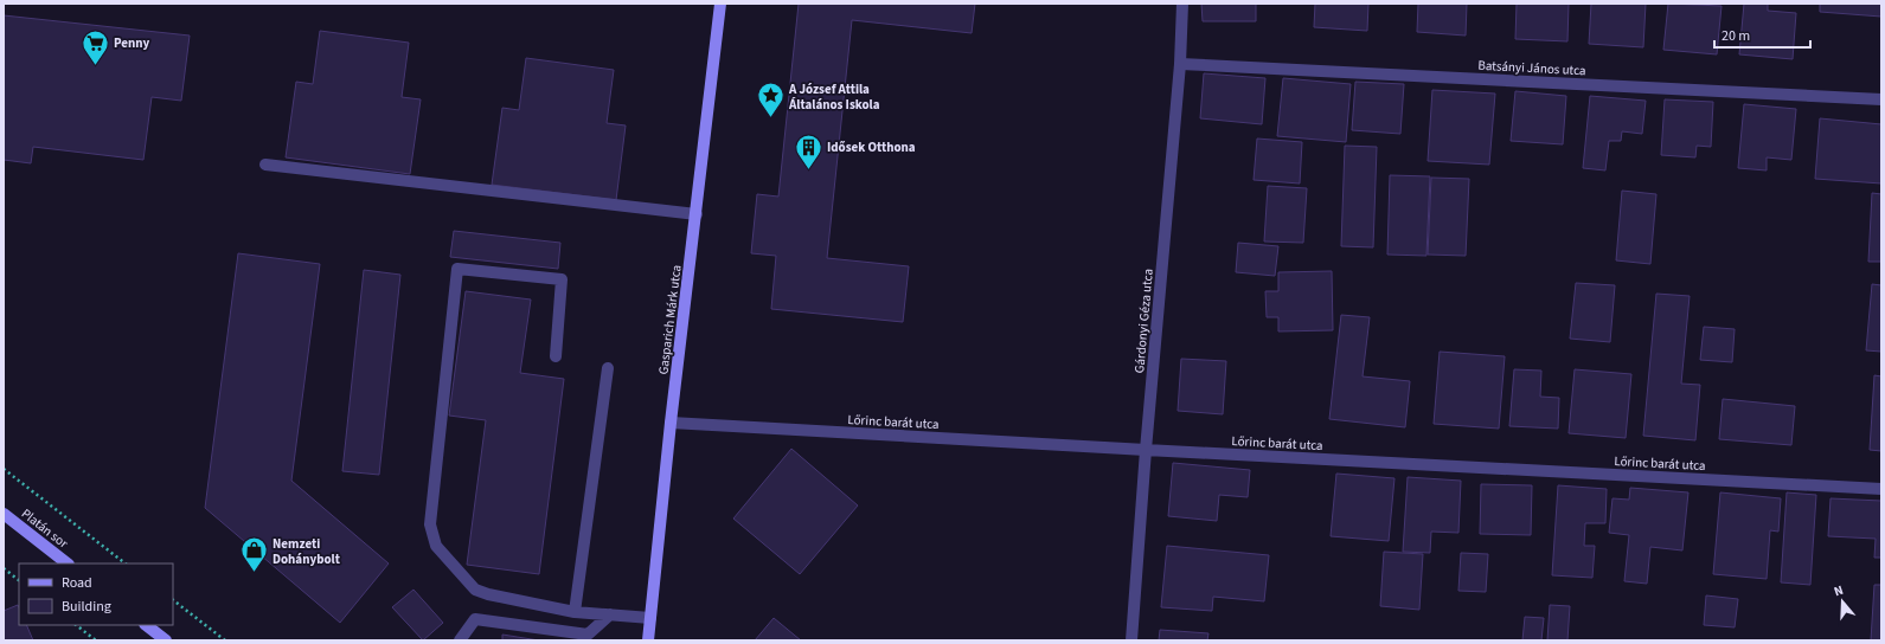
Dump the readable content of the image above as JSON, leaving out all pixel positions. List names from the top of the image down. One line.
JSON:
{"streets":{"street":["Batsányi János utca","Gasparich Márk utca","Gárdonyi Géza utca","Lőrinc barát utca","Platán sor"]},"crossings":[["Batsányi János utca","Gárdonyi Géza utca"],["Gasparich Márk utca","Lőrinc barát utca"],["Gárdonyi Géza utca","Lőrinc barát utca"]],"places":{"supermarket":["Penny"],"place":["A József Attila Általános Iskola"],"building":["Idősek Otthona"],"shop":["Nemzeti Dohánybolt"]},"legend":["Road","Building"],"scale_bar":"20 m","north":"top"}
